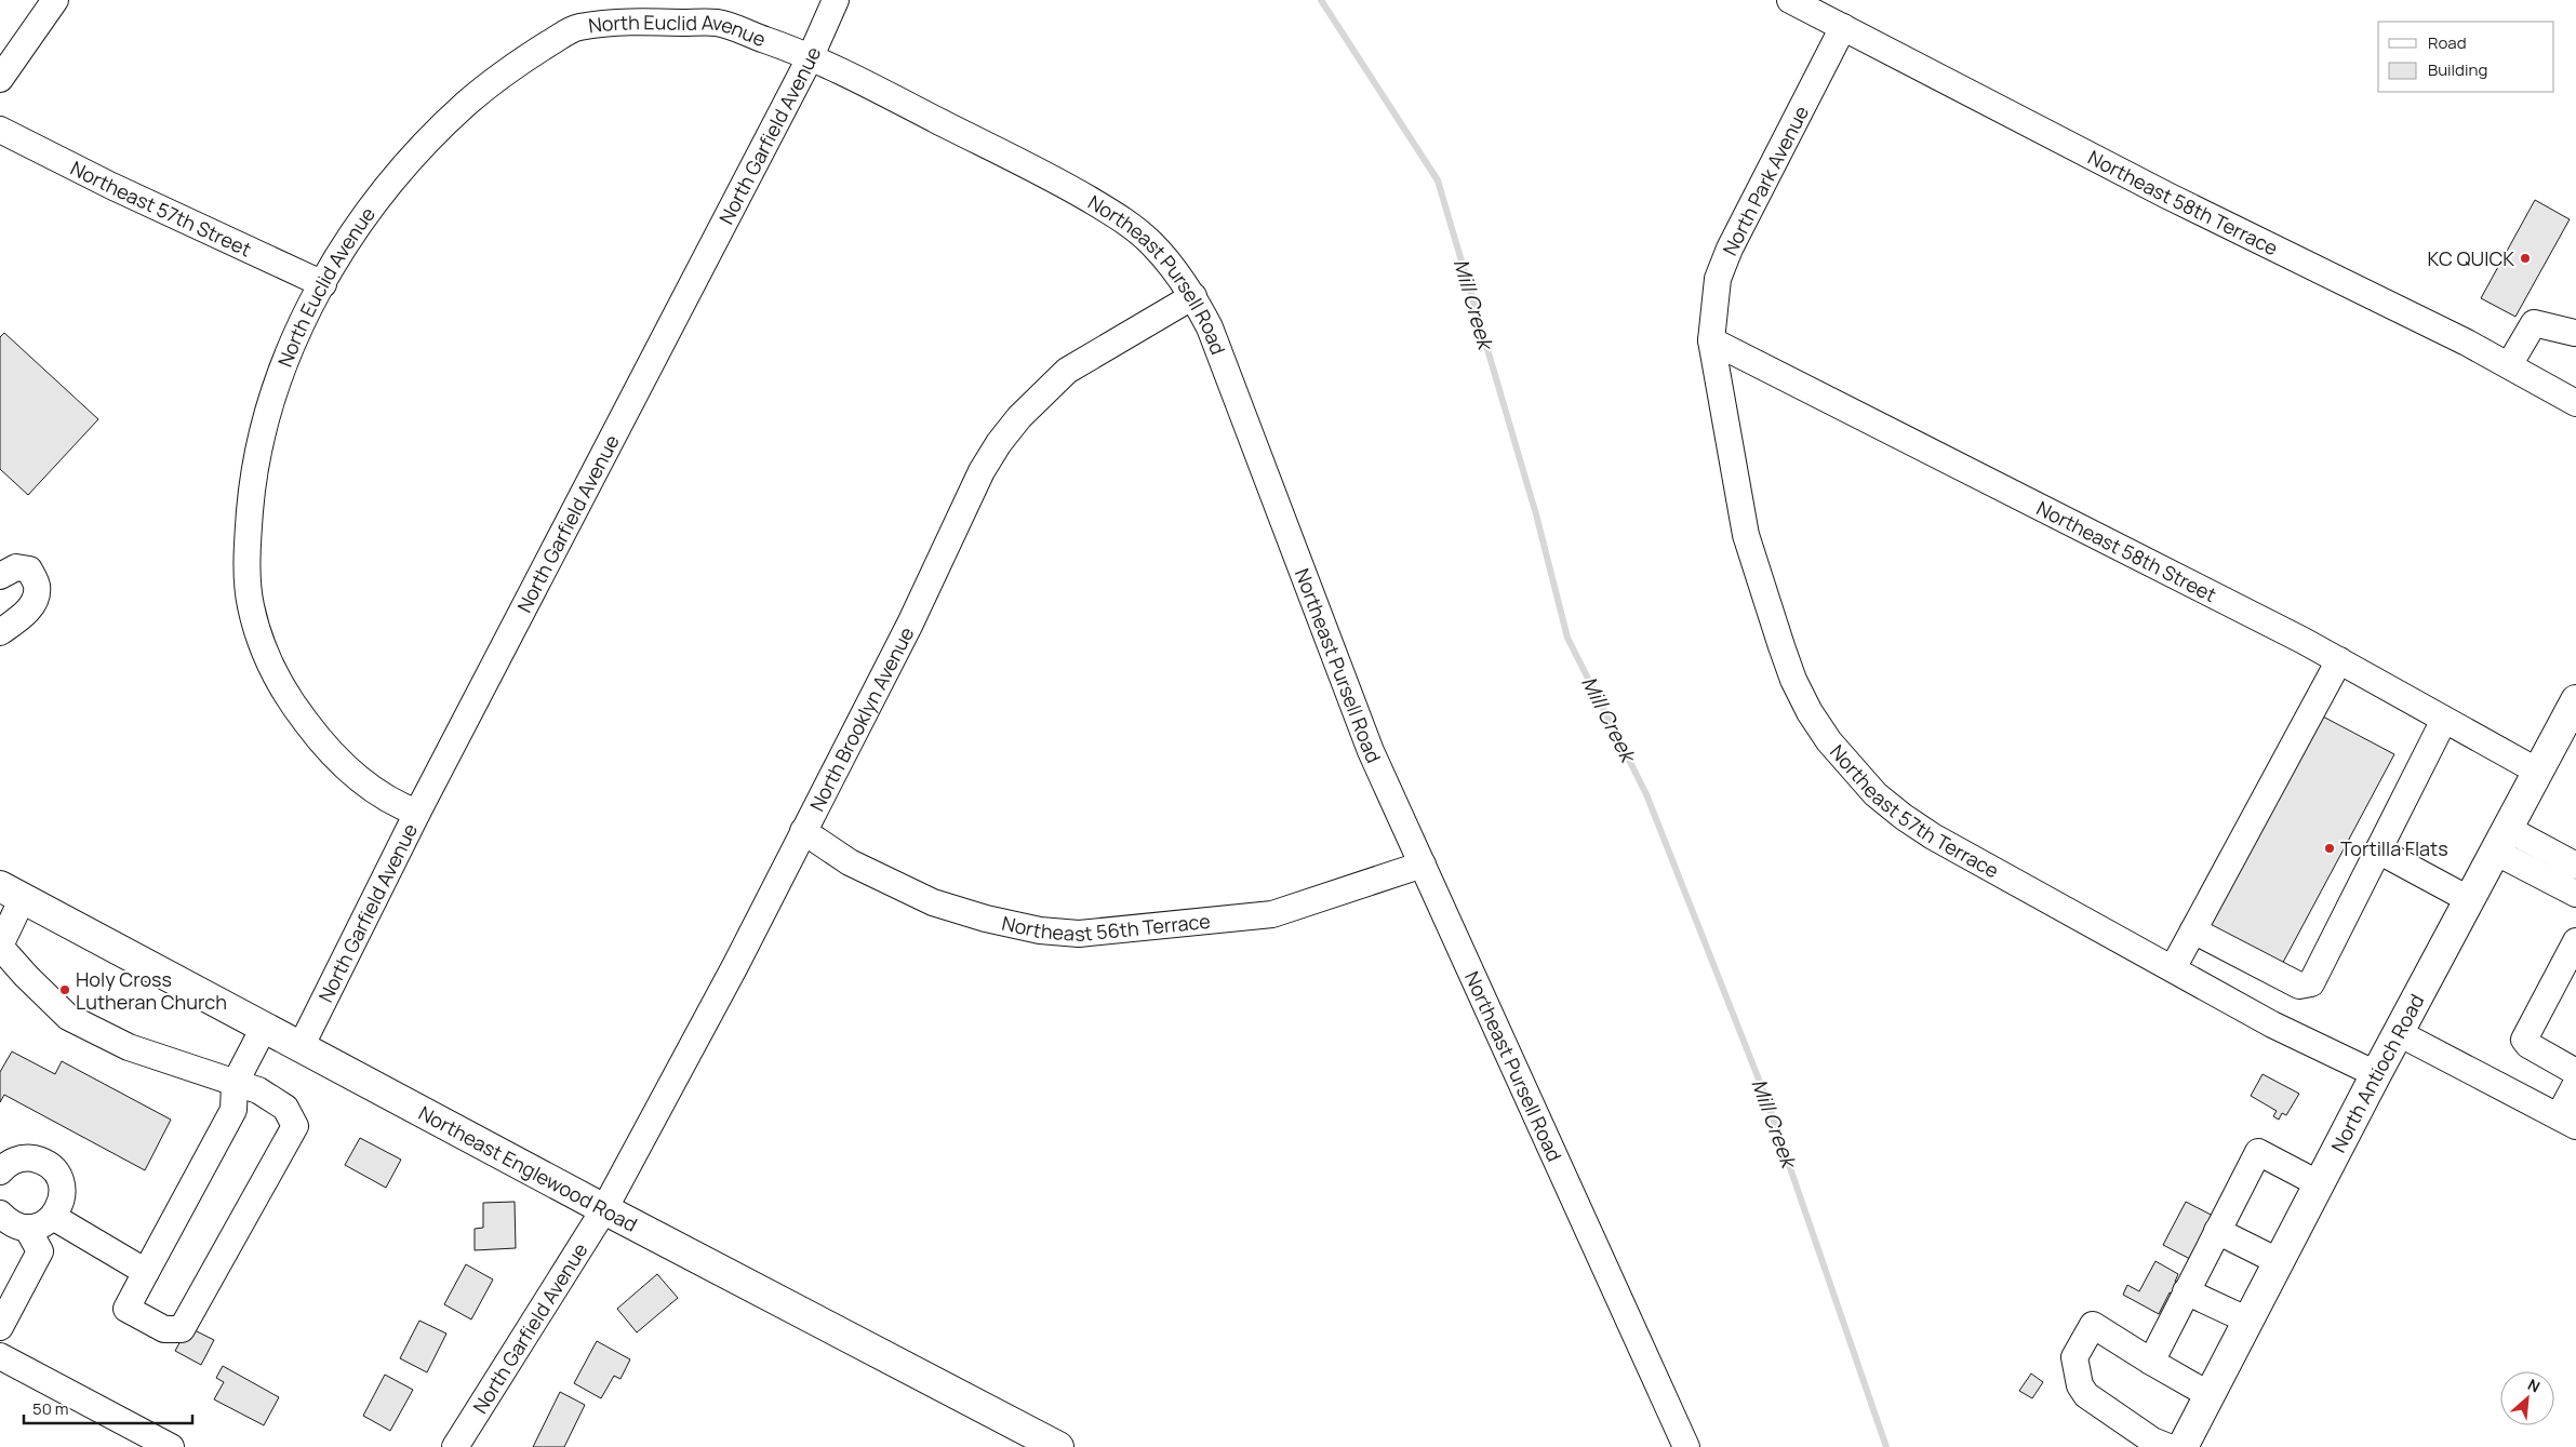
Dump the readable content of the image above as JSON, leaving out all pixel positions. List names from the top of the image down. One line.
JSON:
{"streets":{"main road":["North Antioch Road","Northeast Englewood Road"],"street":["North Euclid Avenue","North Garfield Avenue","North Park Avenue","Northeast 58th Terrace","Northeast 57th Street","Northeast Pursell Road","Northeast 58th Street","North Brooklyn Avenue","Northeast 57th Terrace","Northeast 56th Terrace"]},"crossings":[["North Euclid Avenue","North Garfield Avenue"],["North Euclid Avenue","Northeast 57th Street"],["North Euclid Avenue","Northeast Pursell Road"],["North Garfield Avenue","Northeast Pursell Road"],["North Garfield Avenue","North Brooklyn Avenue"],["North Garfield Avenue","Northeast Englewood Road"],["North Park Avenue","Northeast 58th Terrace"],["North Park Avenue","Northeast 58th Street"],["North Park Avenue","Northeast 57th Terrace"],["Northeast Pursell Road","North Brooklyn Avenue"],["Northeast Pursell Road","Northeast 56th Terrace"],["Northeast 58th Street","Northeast 57th Terrace"],["Northeast 58th Street","North Antioch Road"],["North Brooklyn Avenue","Northeast 56th Terrace"],["North Brooklyn Avenue","Northeast Englewood Road"],["Northeast 57th Terrace","North Antioch Road"]],"water":["Mill Creek"],"places":["KC QUICK","Tortilla Flats","Holy Cross Lutheran Church"],"legend":["Road","Building"],"scale_bar":"50 m","north":"top right"}
